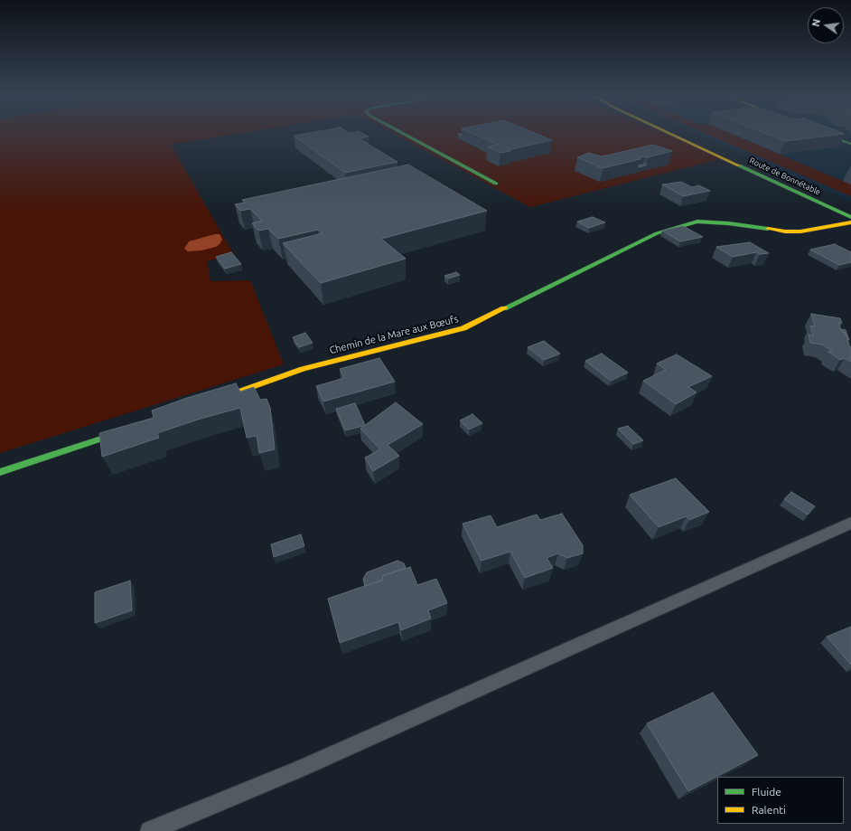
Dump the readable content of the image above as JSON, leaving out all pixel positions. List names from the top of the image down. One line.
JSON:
{"streets":{"street":["Route de Bonnétable","Chemin de la Mare aux Bœufs"]},"legend":["Fluide","Ralenti"],"north":"left"}
